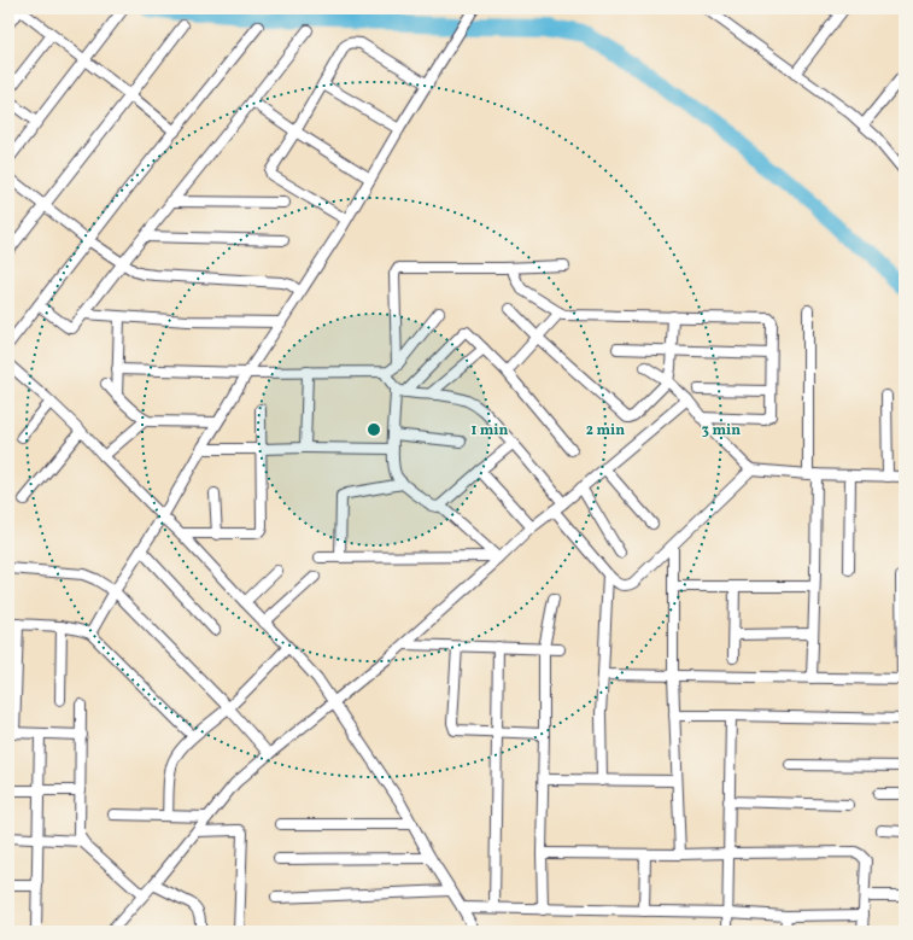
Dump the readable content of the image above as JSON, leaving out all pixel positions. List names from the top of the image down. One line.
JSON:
{"rings":["1 min","2 min","3 min"]}
